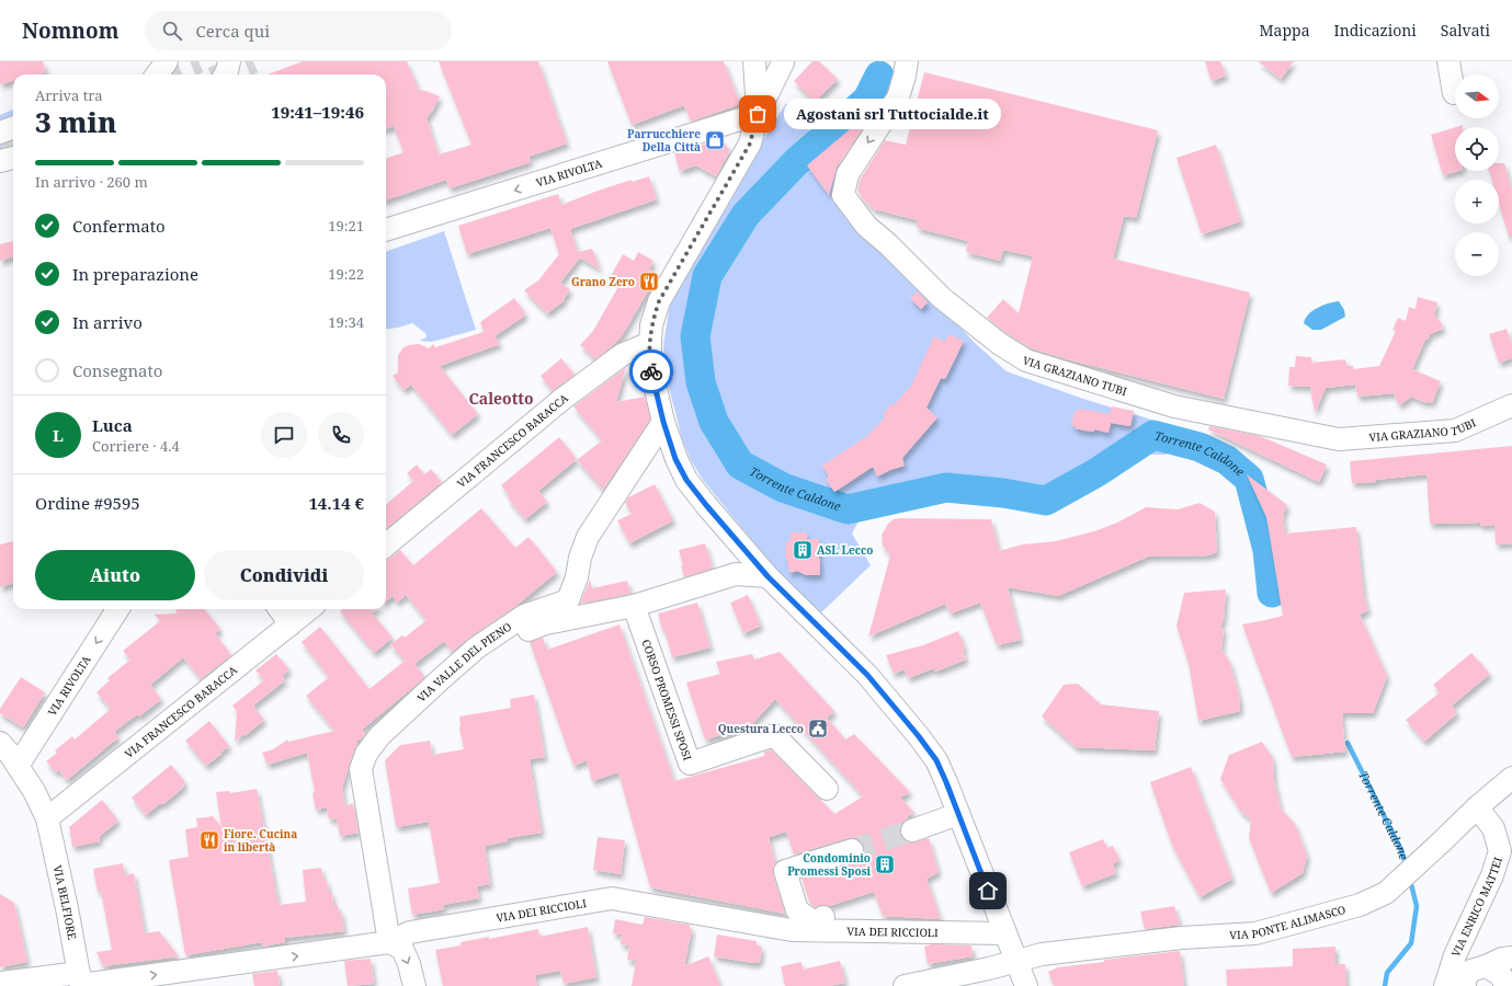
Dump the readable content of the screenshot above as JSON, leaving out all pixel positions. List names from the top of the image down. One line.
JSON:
{"streets":{"street":["VIA RIVOLTA","VIA GRAZIANO TUBI","VIA FRANCESCO BARACCA","VIA VALLE DEL PIENO","CORSO PROMESSI SPOSI","VIA BELFIORE","VIA ENRICO MATTEI","VIA DEI RICCIOLI","VIA PONTE ALIMASCO"]},"crossings":[["VIA RIVOLTA","VIA BELFIORE"],["VIA FRANCESCO BARACCA","VIA BELFIORE"],["VIA VALLE DEL PIENO","VIA DEI RICCIOLI"],["VIA BELFIORE","VIA DEI RICCIOLI"],["VIA ENRICO MATTEI","VIA PONTE ALIMASCO"]],"one_way":["VIA RIVOLTA"],"districts":["Caleotto"],"water":["Torrente Caldone"],"places":{"other":["Agostani srl Tuttocialde.it"],"shop":["Parrucchiere Della Città"],"restaurant":["Grano Zero","Fiore. Cucina in libertà"],"building":["ASL Lecco","Condominio Promessi Sposi"],"public building":["Questura Lecco"]},"north":"right","page":{"header":"Nomnom","search":"Cerca qui","nav":["Mappa","Indicazioni","Salvati"],"map_buttons":["+","−"],"heading":["3 min","Arriva tra","19:41–19:46"],"panel":["Luca","Corriere · 4.4","Ordine #9595","14.14 €"],"bubble":"Agostani srl Tuttocialde.it","bar":"In arrivo · 260 m","list":[["Confermato","19:21"],["In preparazione","19:22"],["In arrivo","19:34"],"Consegnato"],"round":"L","buttons":["Aiuto","Condividi"]}}
